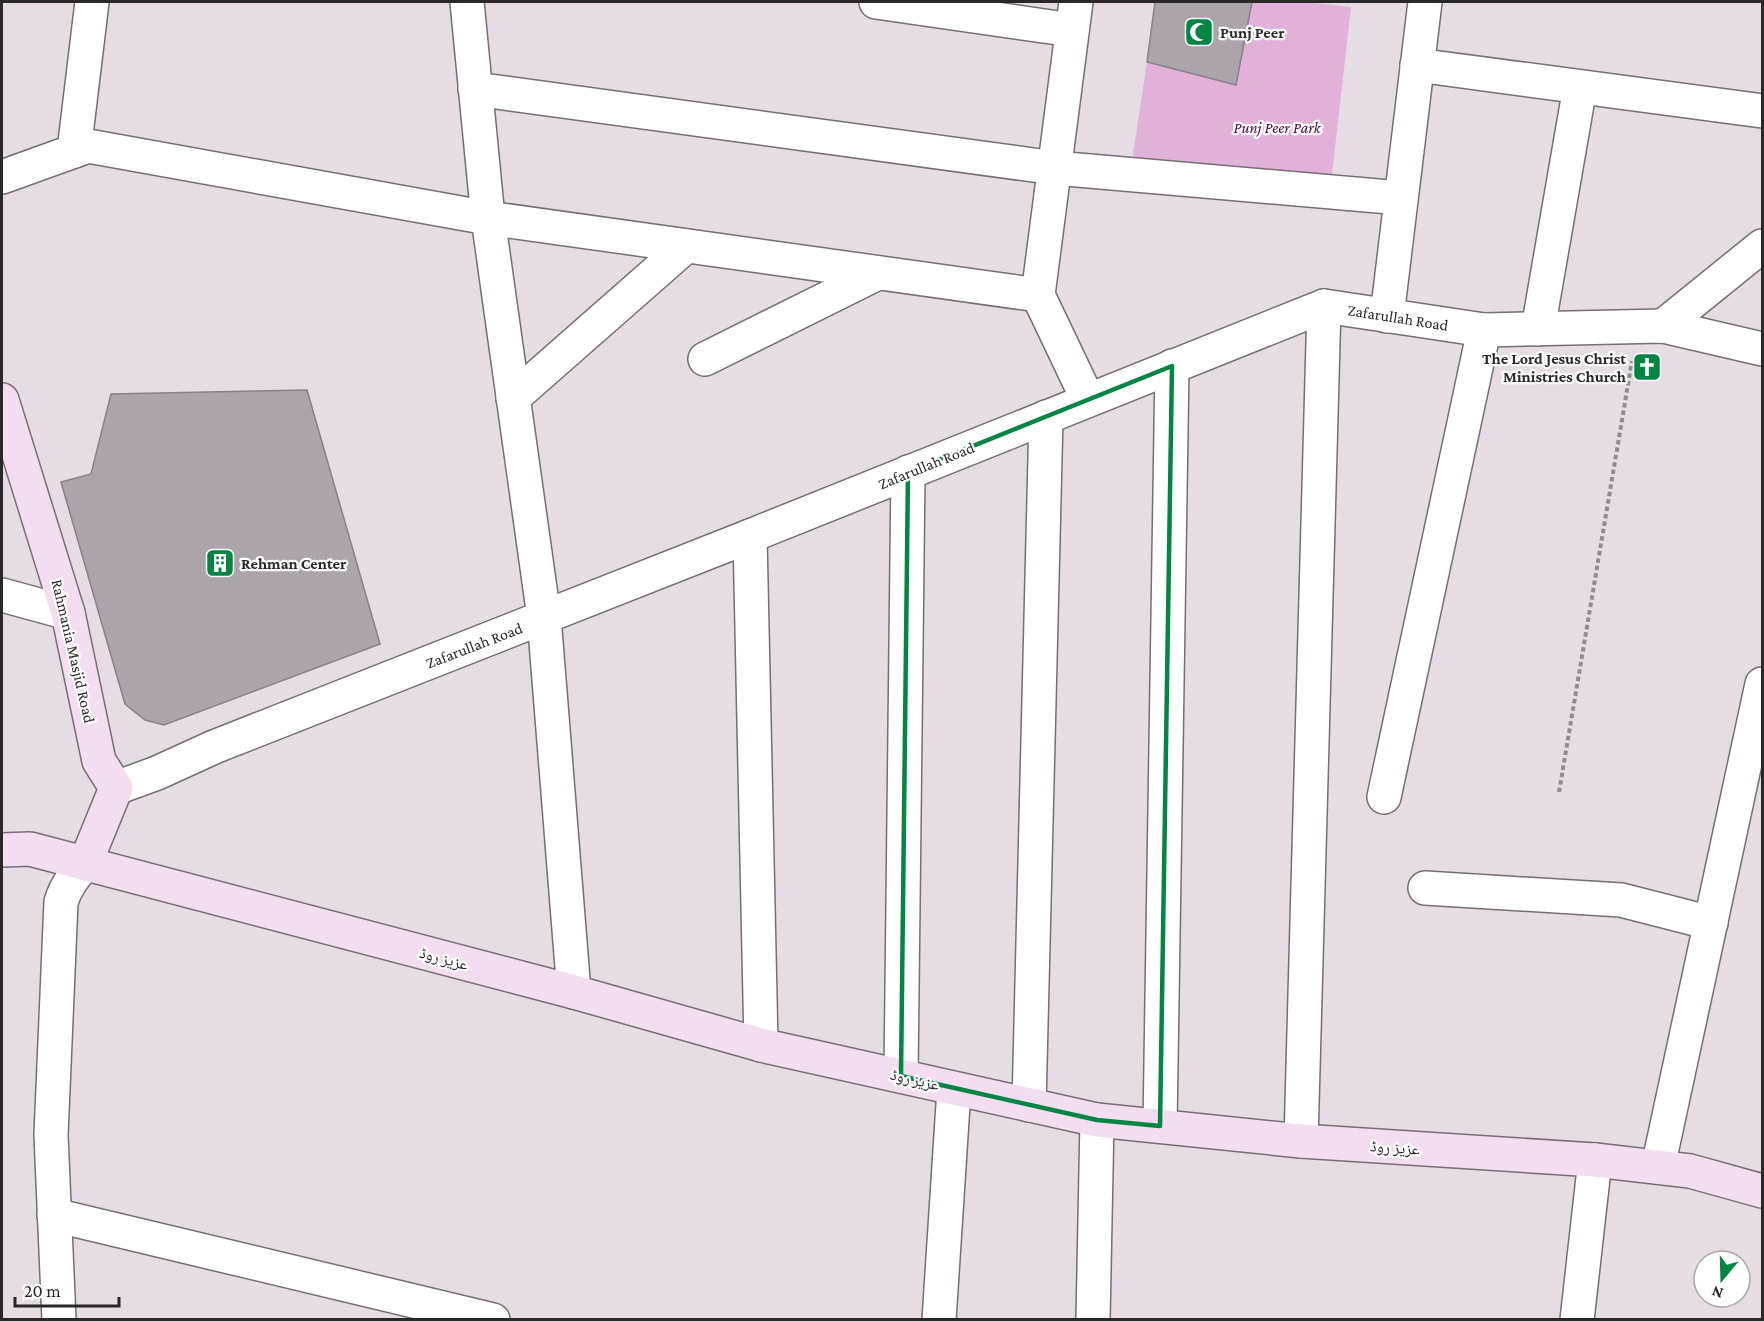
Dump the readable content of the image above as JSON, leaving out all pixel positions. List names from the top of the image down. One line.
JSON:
{"streets":{"main road":["Rahmania Masjid Road","عزیز روڈ"],"street":["Zafarullah Road"]},"crossings":[["Zafarullah Road","Rahmania Masjid Road"]],"parks":["Punj Peer Park"],"places":{"mosque":["Punj Peer"],"church":["The Lord Jesus Christ Ministries Church"],"building":["Rehman Center"]},"scale_bar":"20 m","north":"bottom"}
